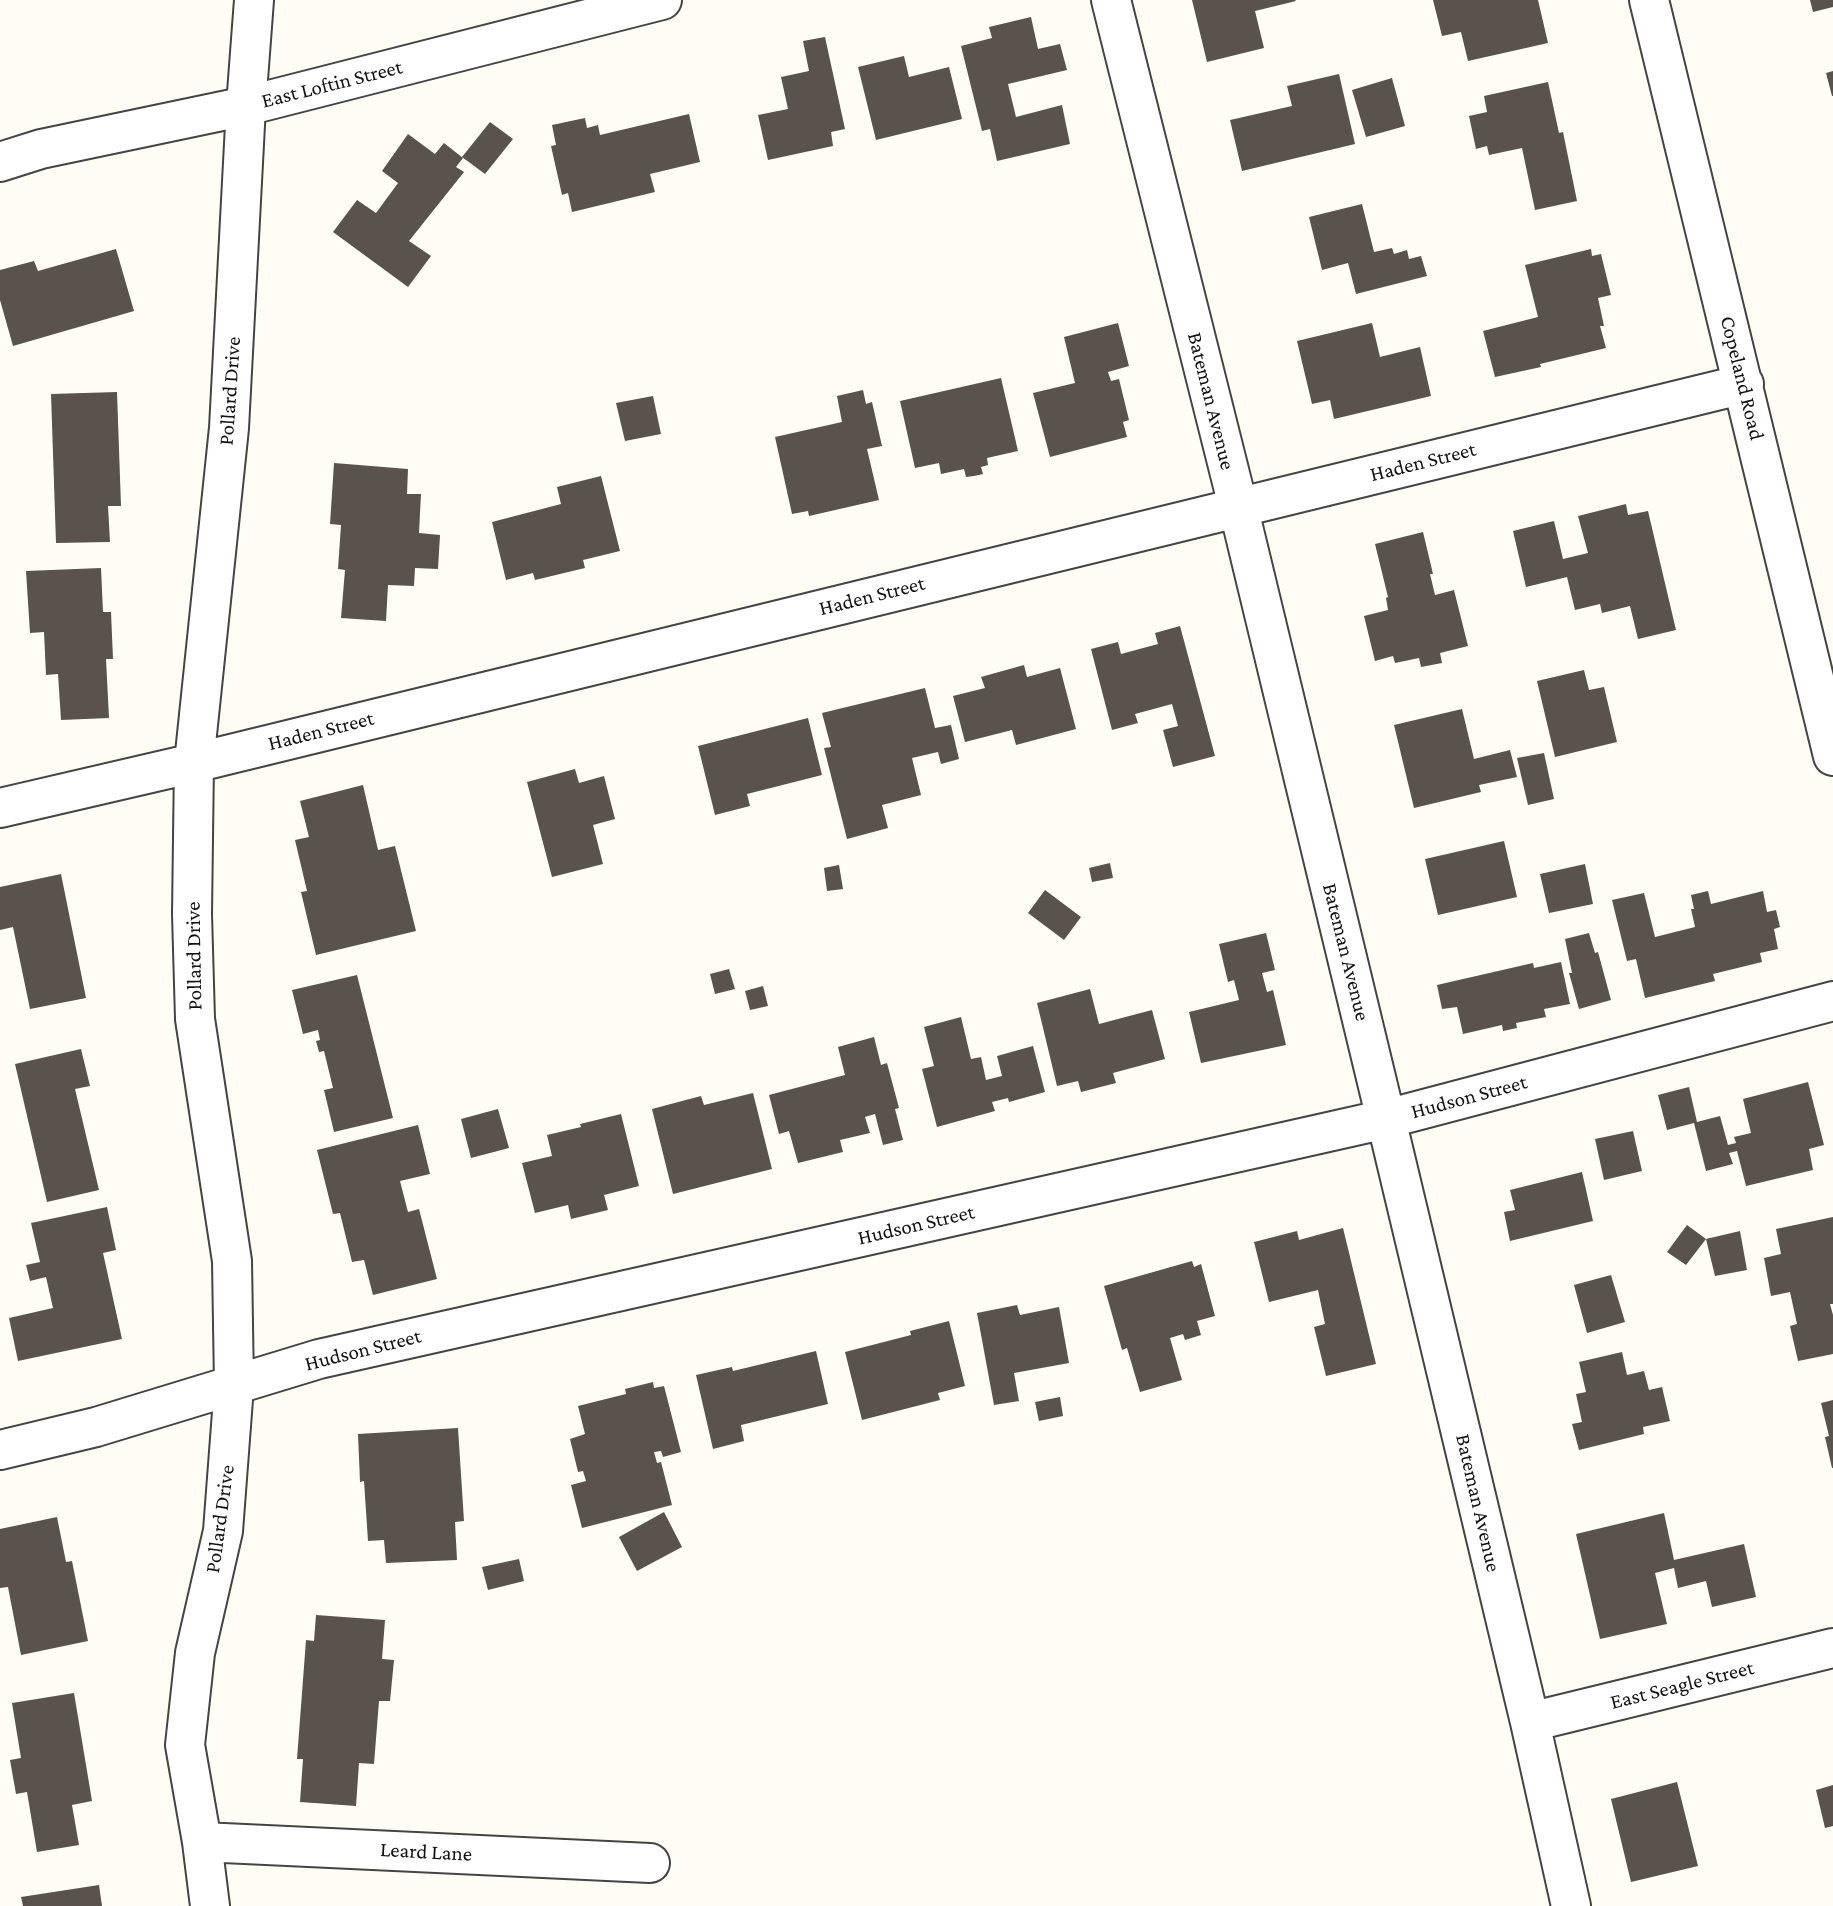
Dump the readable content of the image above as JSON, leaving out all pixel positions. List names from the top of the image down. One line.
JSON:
{"streets":{"street":["East Loftin Street","Copeland Road","Pollard Drive","Bateman Avenue","Haden Street","Hudson Street","East Seagle Street","Leard Lane"]},"crossings":[["East Loftin Street","Pollard Drive"],["Copeland Road","Haden Street"],["Pollard Drive","Haden Street"],["Pollard Drive","Hudson Street"],["Pollard Drive","Leard Lane"],["Bateman Avenue","Haden Street"],["Bateman Avenue","Hudson Street"],["Bateman Avenue","East Seagle Street"]]}
